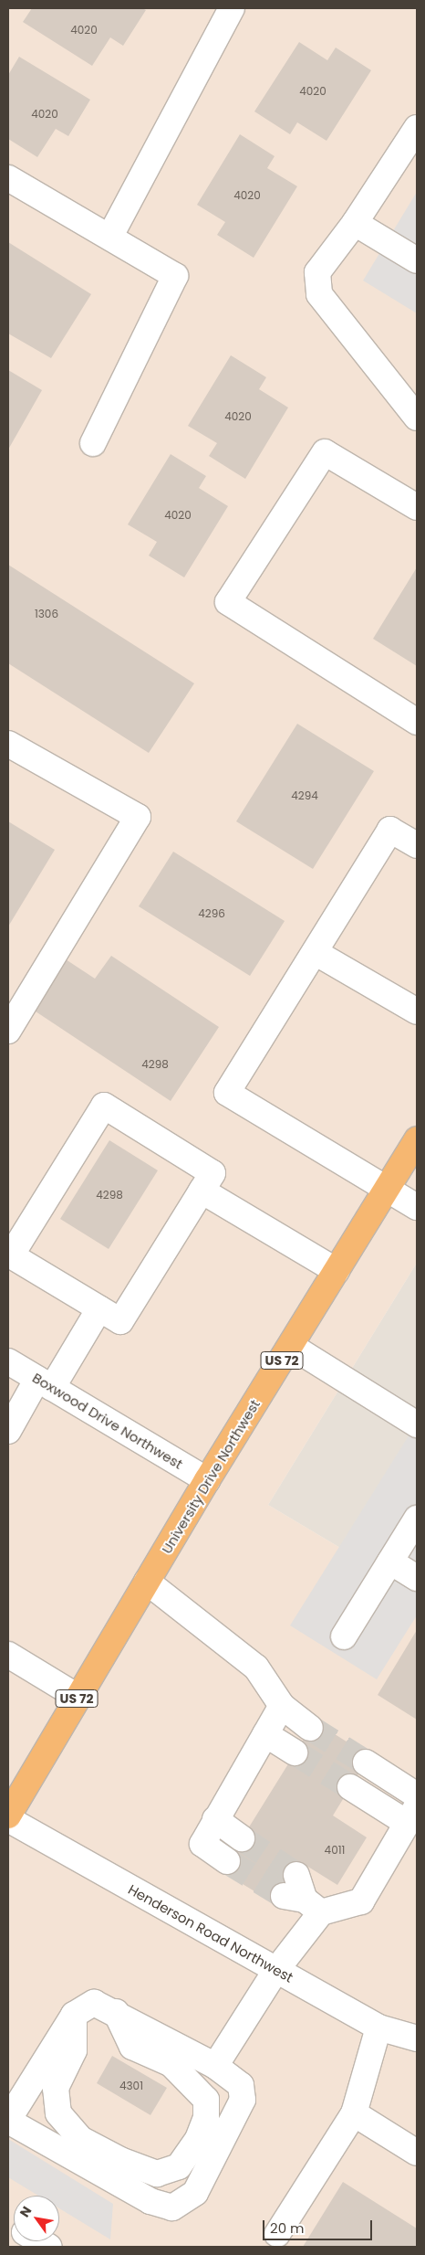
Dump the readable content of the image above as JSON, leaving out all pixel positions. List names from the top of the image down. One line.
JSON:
{"streets":{"highway":["US 72","University Drive Northwest"],"street":["Boxwood Drive Northwest","Henderson Road Northwest"]},"crossings":[["Boxwood Drive Northwest","University Drive Northwest"],["University Drive Northwest","Henderson Road Northwest"]],"house_numbers":["4020","4020","4020","4020","4020","4020","1306","4294","4296","4298","4298","4011","4301"],"scale_bar":"20 m","north":"top left"}
